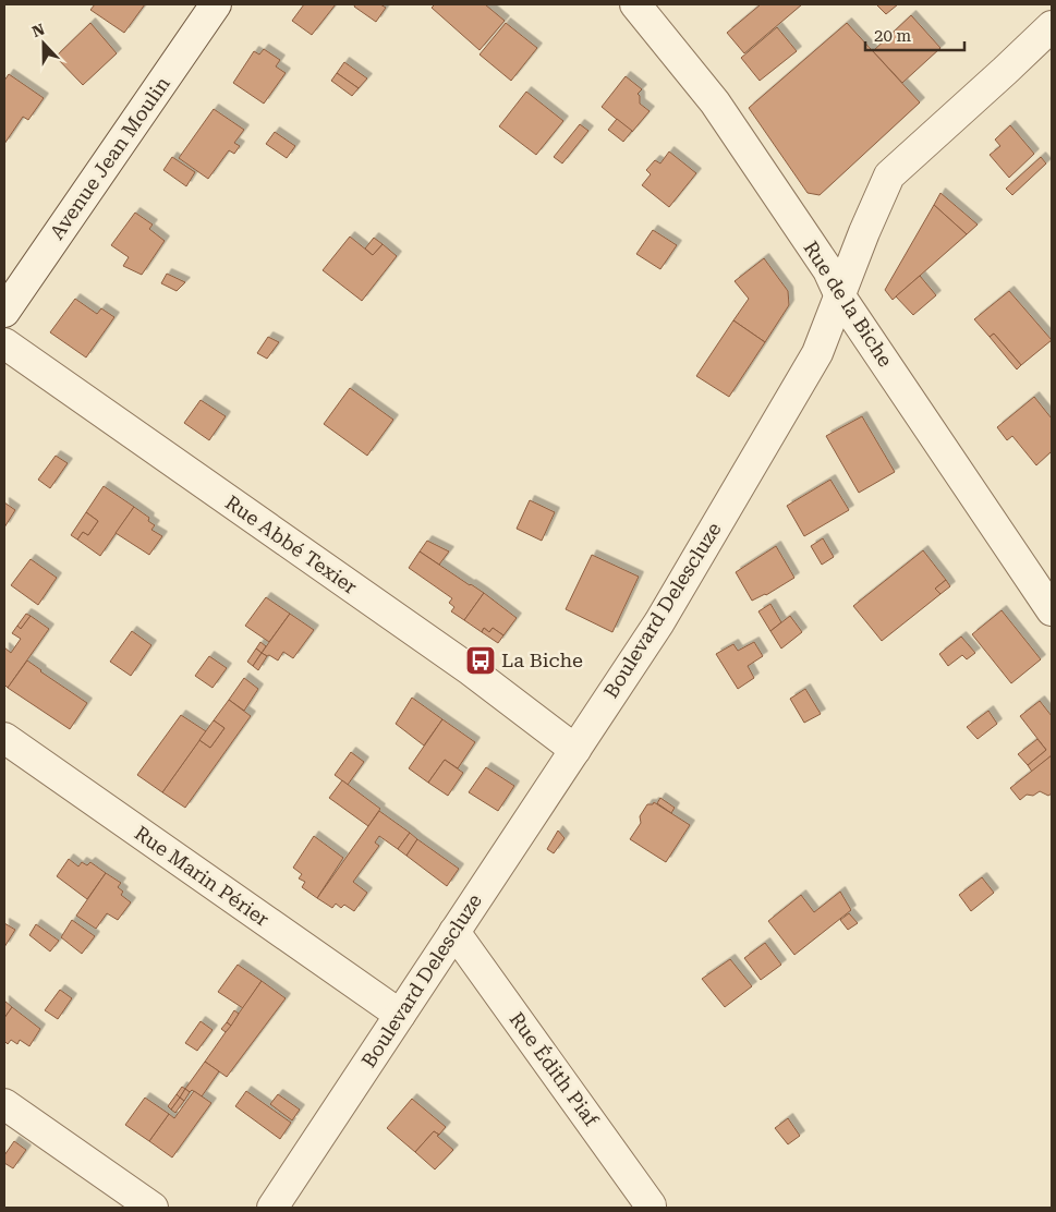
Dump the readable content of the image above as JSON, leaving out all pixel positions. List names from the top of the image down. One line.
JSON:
{"streets":{"street":["Avenue Jean Moulin","Rue de la Biche","Rue Abbé Texier","Boulevard Delescluze","Rue Marin Périer","Rue Édith Piaf"]},"crossings":[["Rue de la Biche","Boulevard Delescluze"],["Rue Abbé Texier","Boulevard Delescluze"],["Boulevard Delescluze","Rue Marin Périer"],["Boulevard Delescluze","Rue Édith Piaf"]],"places":{"bus stop":["La Biche"]},"scale_bar":"20 m","north":"top"}
